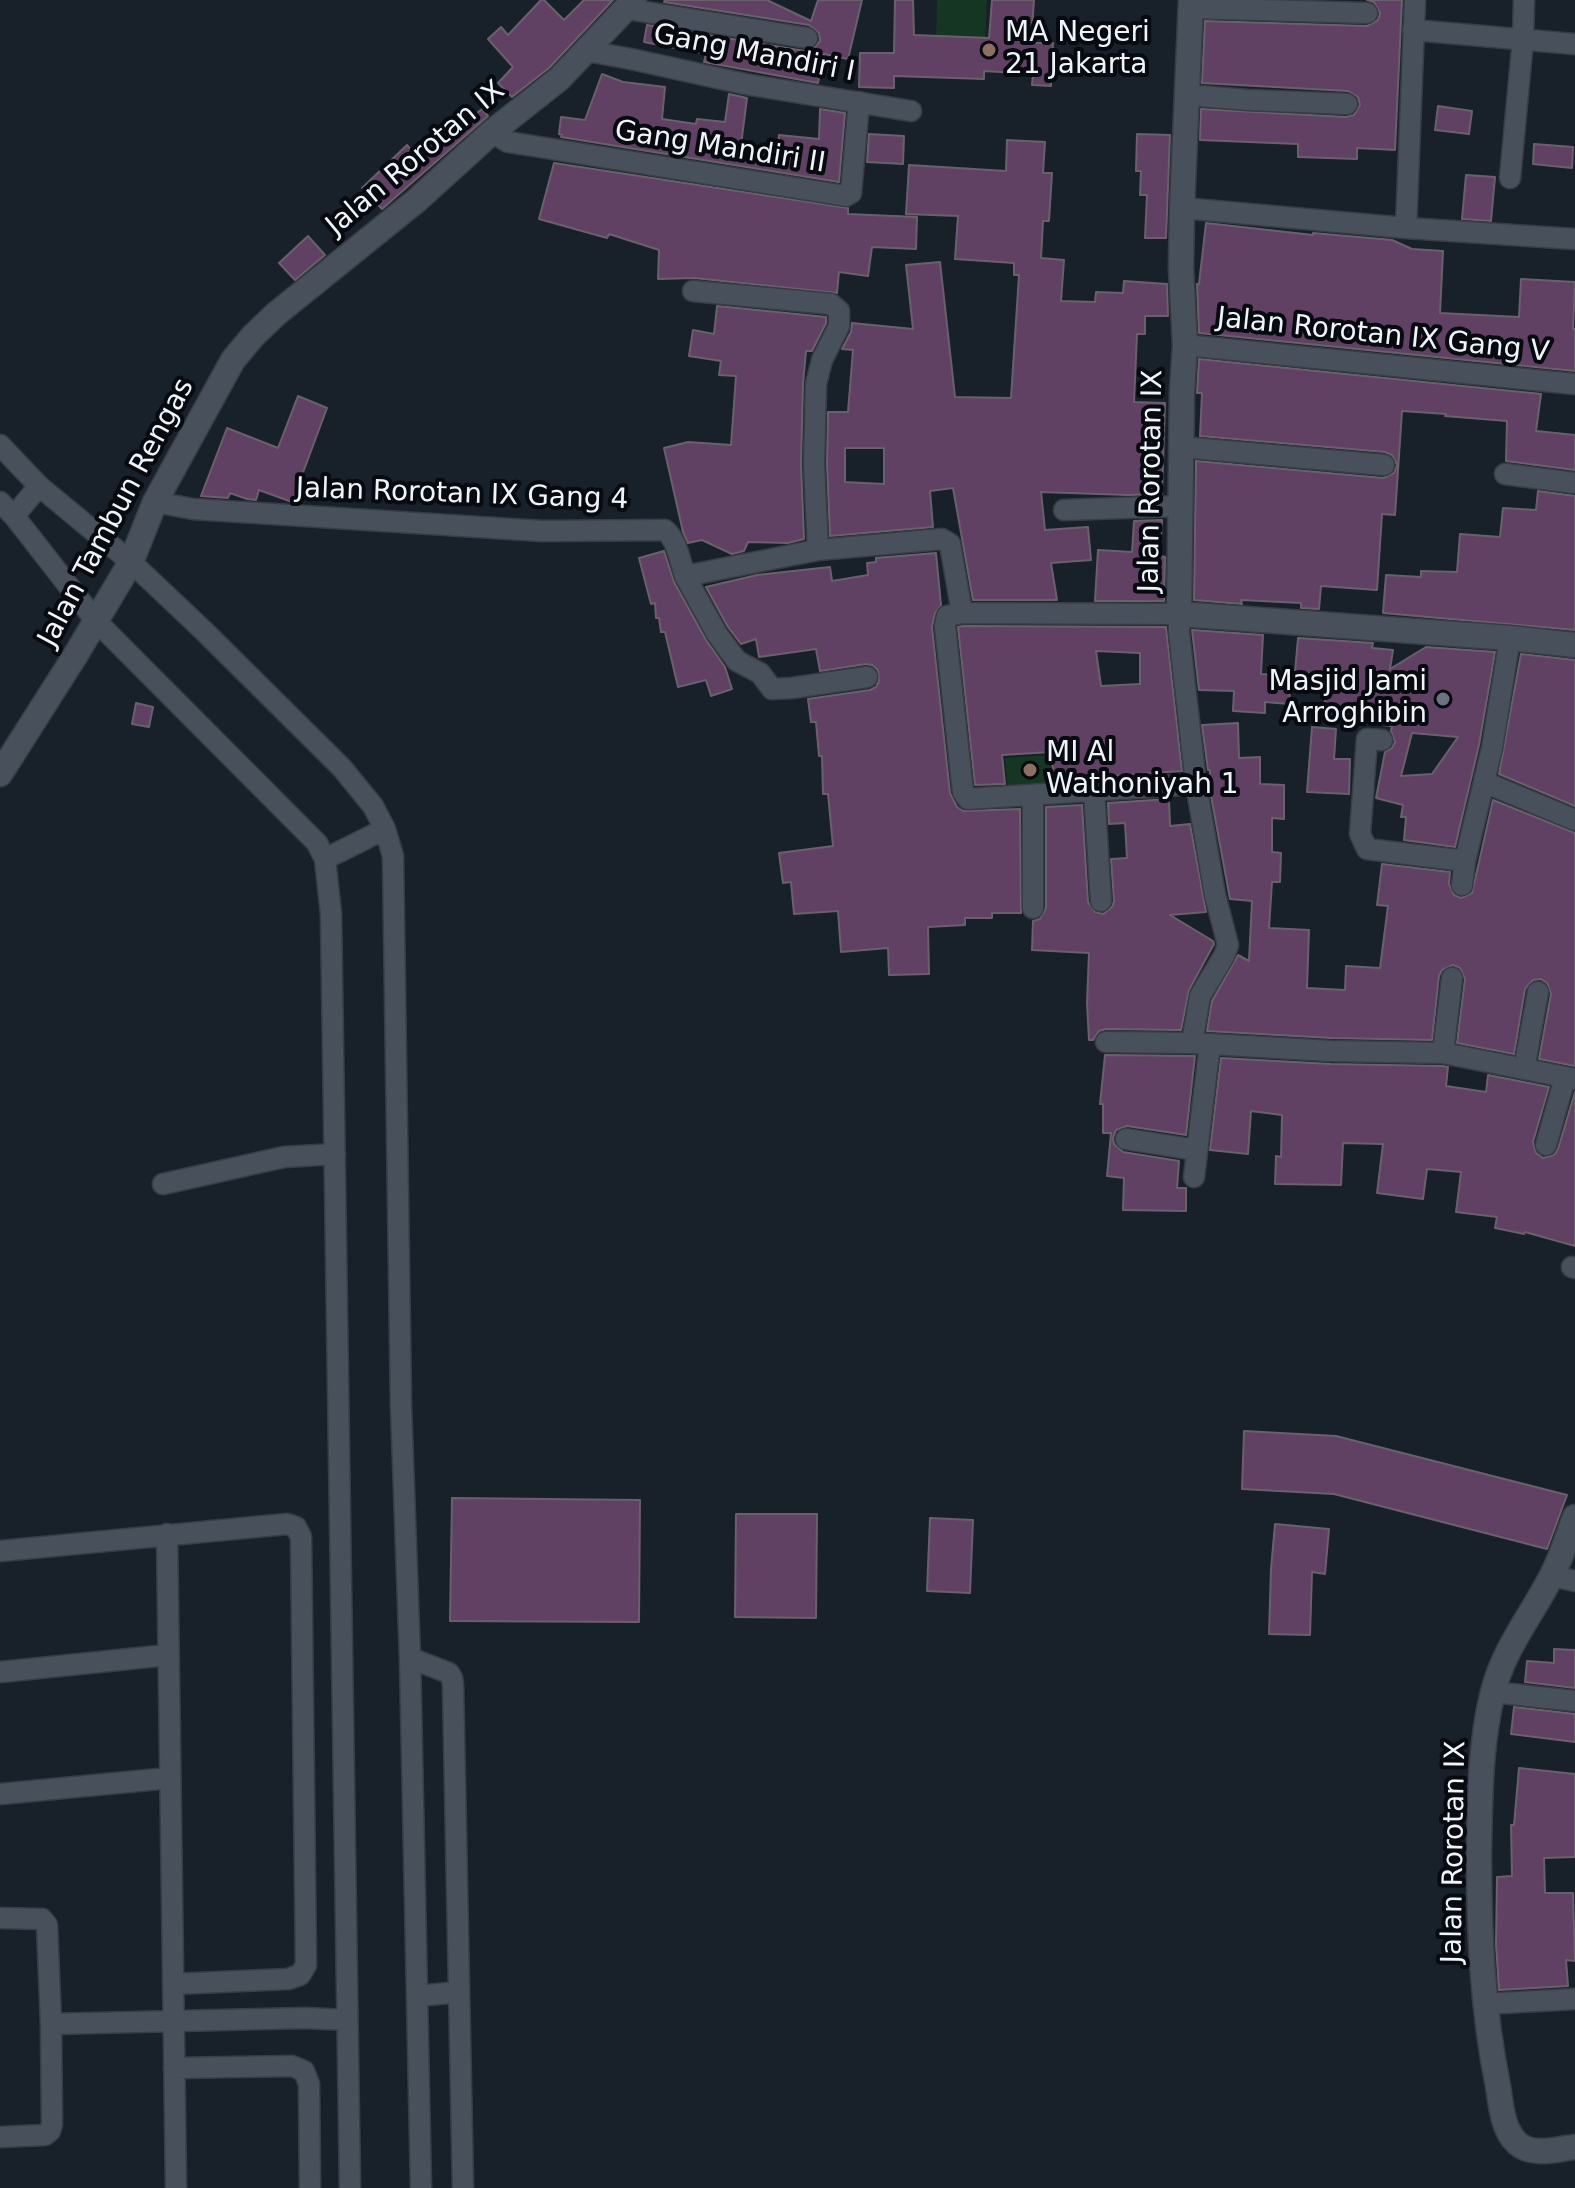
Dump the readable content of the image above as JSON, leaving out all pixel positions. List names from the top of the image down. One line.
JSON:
{"streets":{"street":["Gang Mandiri I","Gang Mandiri II","Jalan Rorotan IX","Jalan Rorotan IX Gang V","Jalan Rorotan IX Gang 4","Jalan Tambun Rengas"]},"crossings":[["Gang Mandiri I","Gang Mandiri II"],["Gang Mandiri I","Jalan Rorotan IX"],["Gang Mandiri II","Jalan Rorotan IX"],["Jalan Rorotan IX","Jalan Rorotan IX Gang V"],["Jalan Rorotan IX","Jalan Tambun Rengas"],["Jalan Rorotan IX Gang 4","Jalan Tambun Rengas"]],"places":["MA Negeri 21 Jakarta","Masjid Jami Arroghibin","MI Al Wathoniyah 1"]}
